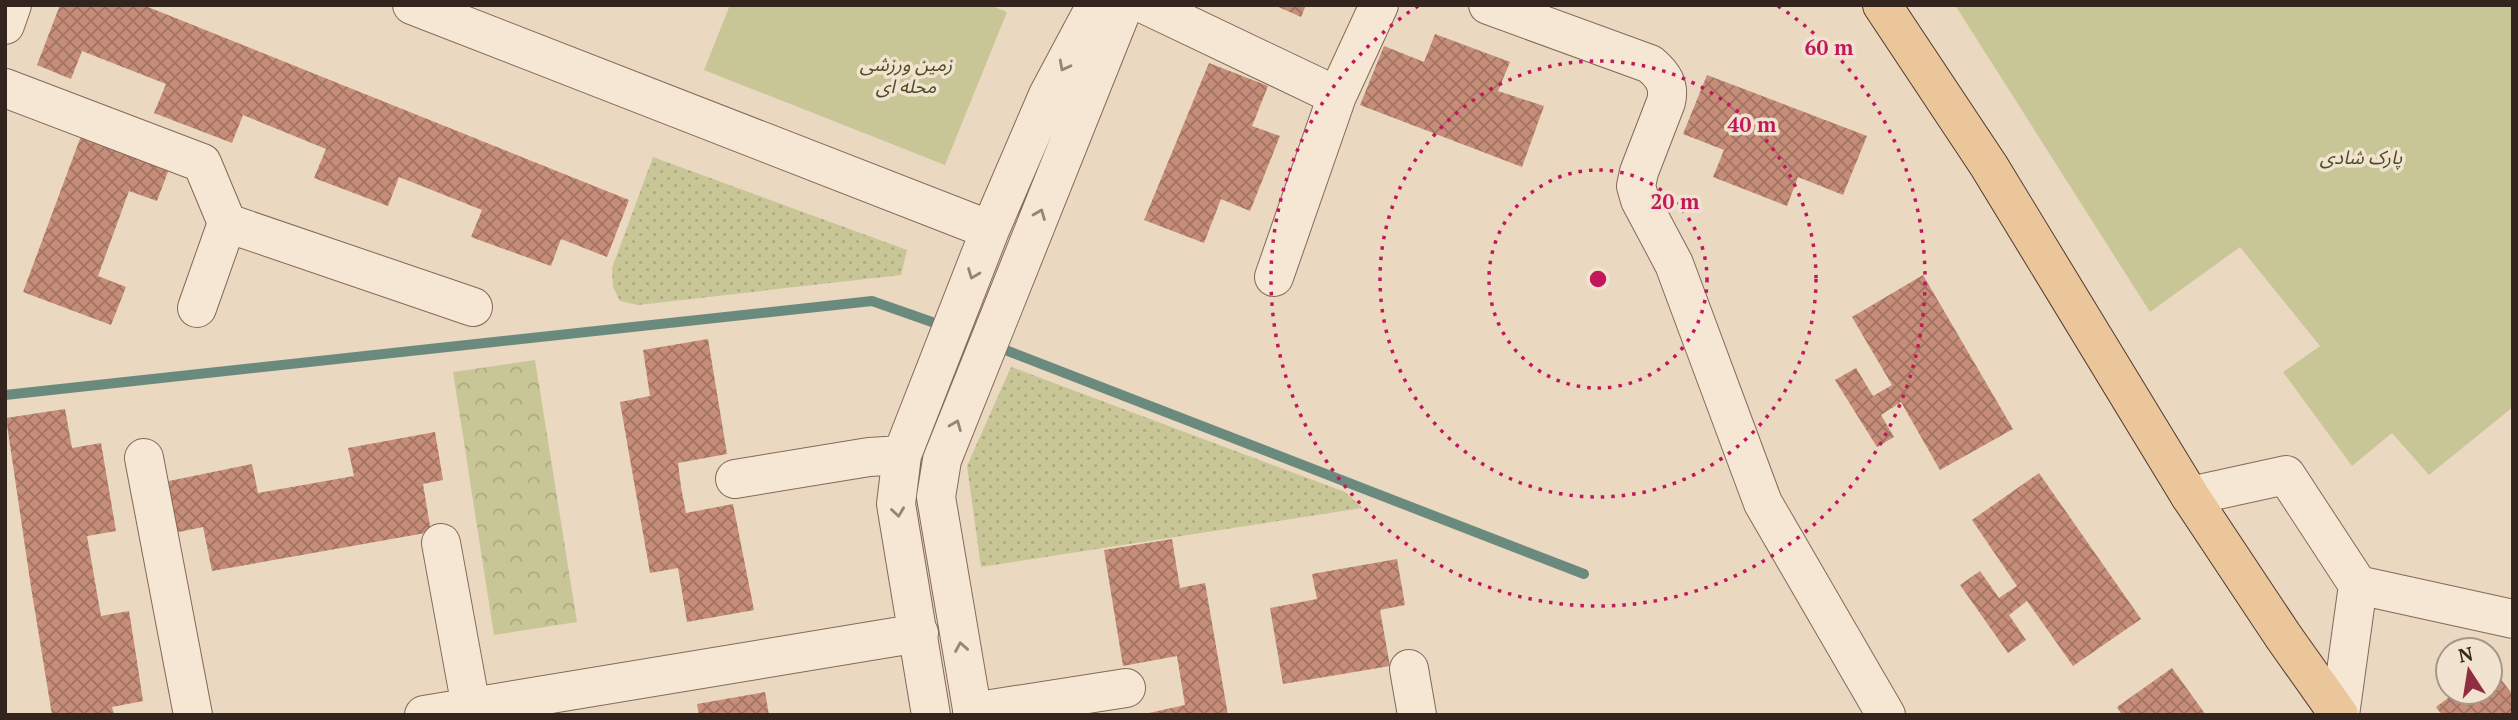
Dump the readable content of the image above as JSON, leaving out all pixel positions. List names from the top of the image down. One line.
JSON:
{"parks":["زمین ورزشی محله ای","پارک شادی"],"north":"top","rings":["60 m","40 m","20 m"]}
